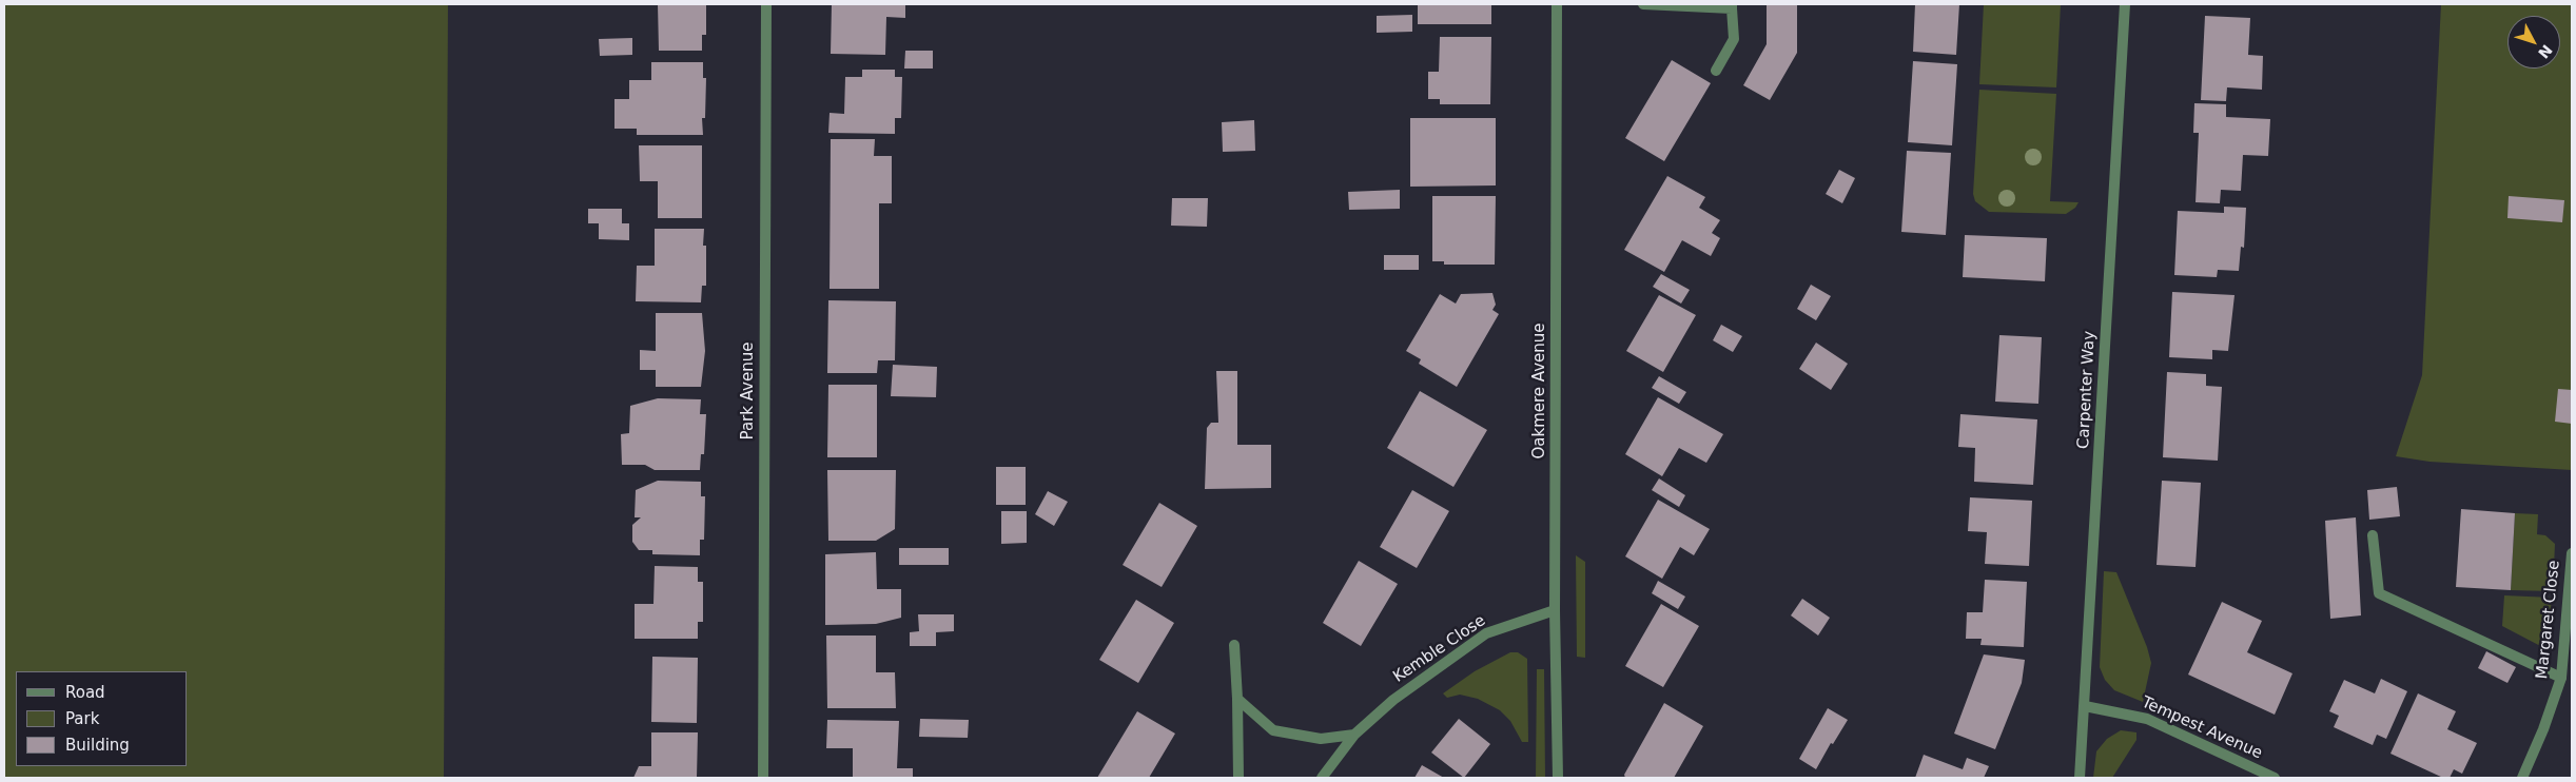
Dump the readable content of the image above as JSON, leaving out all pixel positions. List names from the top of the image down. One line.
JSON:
{"streets":{"street":["Carpenter Way","Park Avenue","Oakmere Avenue","Margaret Close","Kemble Close","Tempest Avenue"]},"crossings":[["Carpenter Way","Tempest Avenue"],["Oakmere Avenue","Kemble Close"]],"legend":["Road","Park","Building"],"north":"bottom right"}
